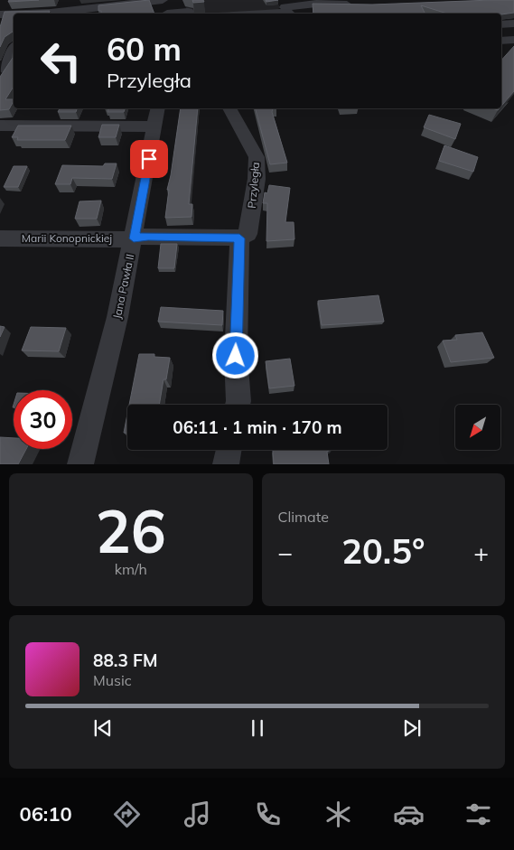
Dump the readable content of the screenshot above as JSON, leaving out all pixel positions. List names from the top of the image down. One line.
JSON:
{"streets":{"street":["Przyległa","Marii Konopnickiej","Jana Pawła II"]},"crossings":[["Marii Konopnickiej","Jana Pawła II"]],"north":"bottom left","page":{"turn":["60 m","Przyległa"],"limit":"30","trip":"06:11 · 1 min · 170 m","tile":[["26","km/h"],"Climate"],"heat":["−","20.5°","+"],"song":["88.3 FM","Music"],"tabs":"06:10"}}
